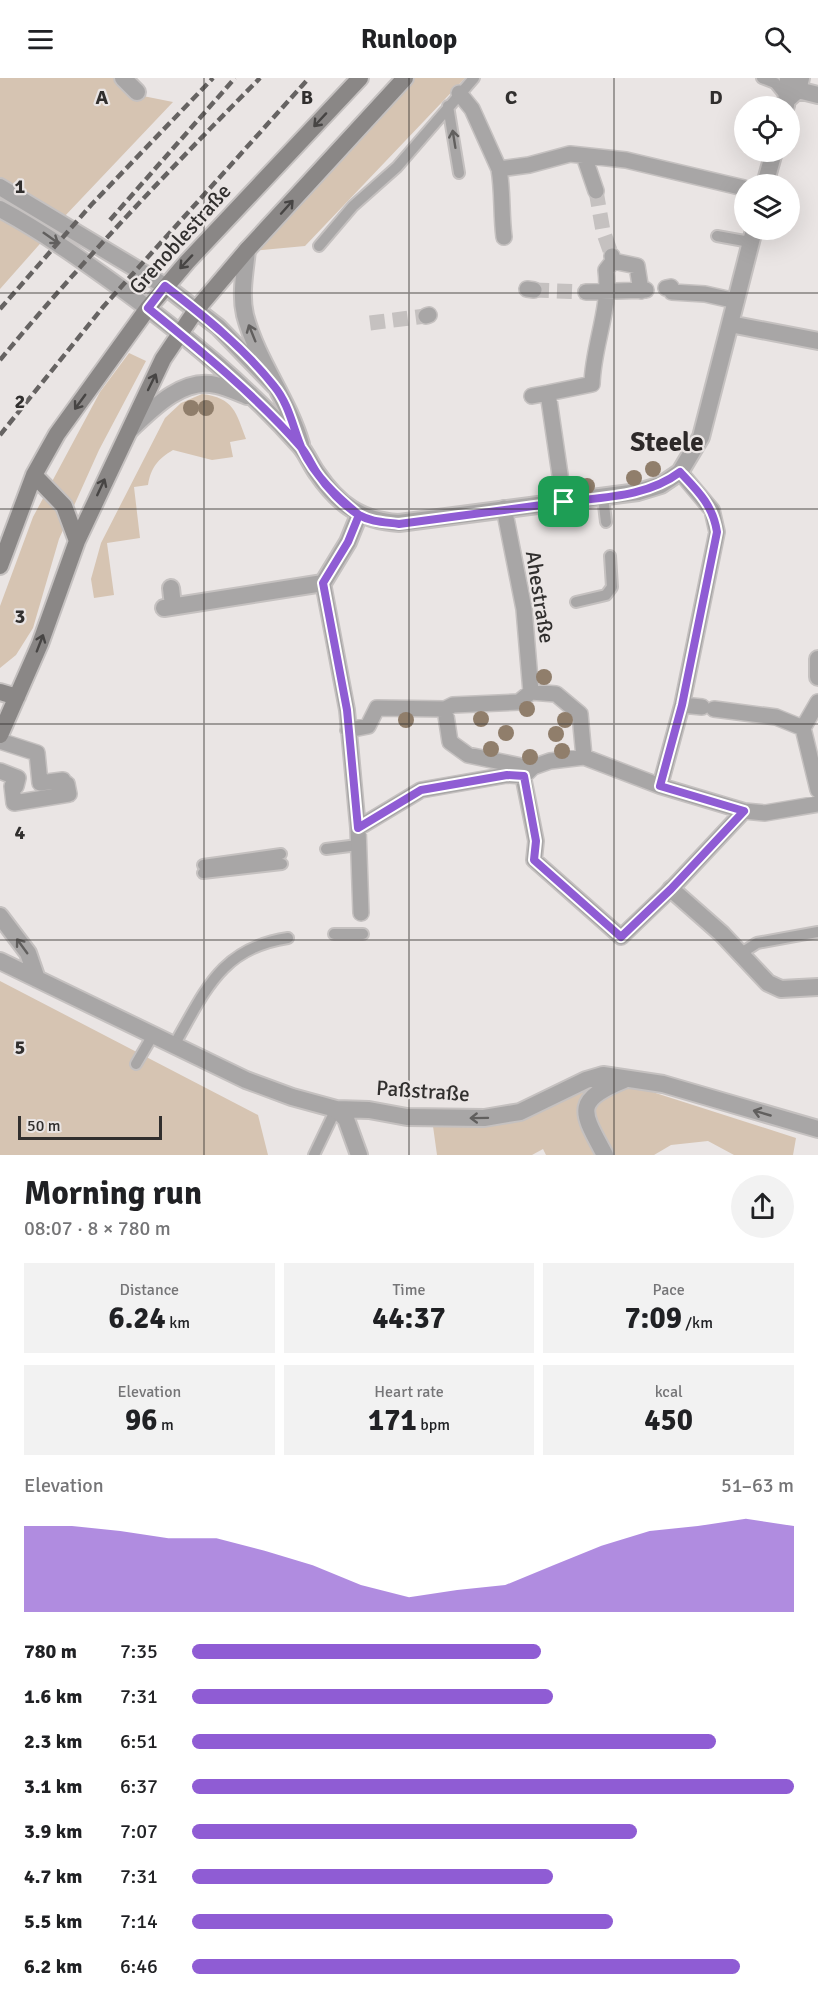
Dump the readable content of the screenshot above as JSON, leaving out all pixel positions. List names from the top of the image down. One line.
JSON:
{"streets":{"main road":["Grenoblestraße"],"street":["Ahestraße","Paßstraße"]},"one_way":["Paßstraße"],"districts":["Steele"],"scale_bar":"50 m","page":{"header":"Runloop","scale":"50 m","heading":["Morning run","08:07 · 8 × 780 m"],"stats":[["Distance","6.24 km"],["Time","44:37"],["Pace","7:09 /km"],["Elevation","96 m"],["Heart rate","171 bpm"],["kcal","450"]],"chart":["Elevation","51–63 m"],"list":[{"name":"780 m","note":"7:35"},{"name":"1.6 km","note":"7:31"},{"name":"2.3 km","note":"6:51"},{"name":"3.1 km","note":"6:37"},{"name":"3.9 km","note":"7:07"},{"name":"4.7 km","note":"7:31"},{"name":"5.5 km","note":"7:14"},{"name":"6.2 km","note":"6:46"}]},"grid":{"columns":["A","B","C","D"],"rows":["1","2","3","4","5"]}}
